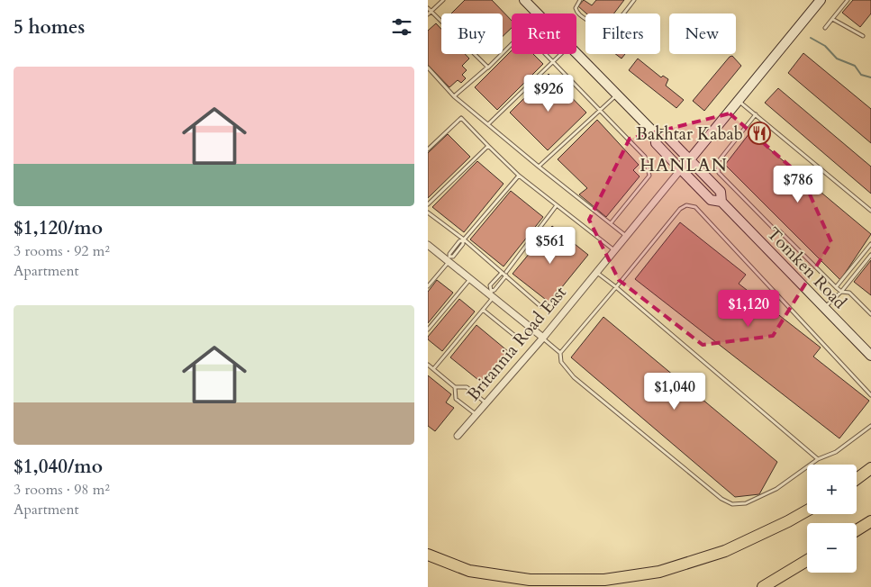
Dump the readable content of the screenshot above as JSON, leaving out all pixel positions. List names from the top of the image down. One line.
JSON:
{"streets":{"main road":["Tomken Road","Britannia Road East"]},"crossings":[["Tomken Road","Britannia Road East"]],"districts":["HANLAN"],"places":{"restaurant":["Bakhtar Kabab"]},"page":{"heading":"5 homes","chip":["Buy","Rent","Filters","New"],"list":[{"name":"$1,120/mo","note":"3 rooms · 92 m² · Apartment"},{"name":"$1,040/mo","note":"3 rooms · 98 m² · Apartment"}],"price":["$926","$786","$561","$1,120","$1,040"],"map_buttons":["+","−"]}}
